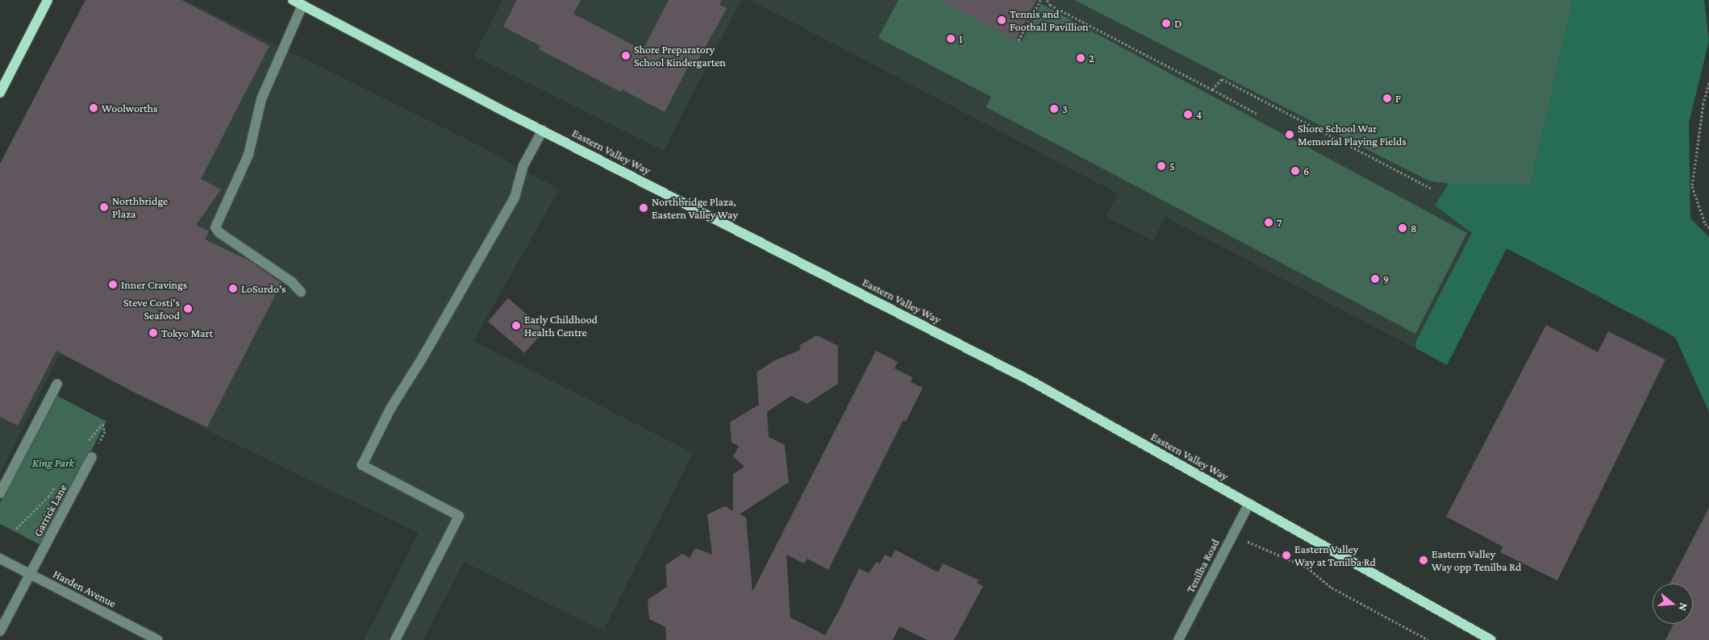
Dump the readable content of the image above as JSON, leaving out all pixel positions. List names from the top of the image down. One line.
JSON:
{"streets":{"main road":["Eastern Valley Way"],"street":["Garrick Lane","Tenilba Road","Harden Avenue"]},"crossings":[["Eastern Valley Way","Tenilba Road"],["Garrick Lane","Harden Avenue"]],"parks":["King Park"],"places":["Tennis and Football Pavillion","D","1","Shore Preparatory School Kindergarten","2","F","Woolworths","3","4","Shore School War Memorial Playing Fields","5","6","Northbridge Plaza","Northbridge Plaza, Eastern Valley Way","7","8","9","Inner Cravings","LoSurdo's","Steve Costi's Seafood","Early Childhood Health Centre","Tokyo Mart","Eastern Valley Way at Tenilba Rd","Eastern Valley Way opp Tenilba Rd"],"north":"right"}
